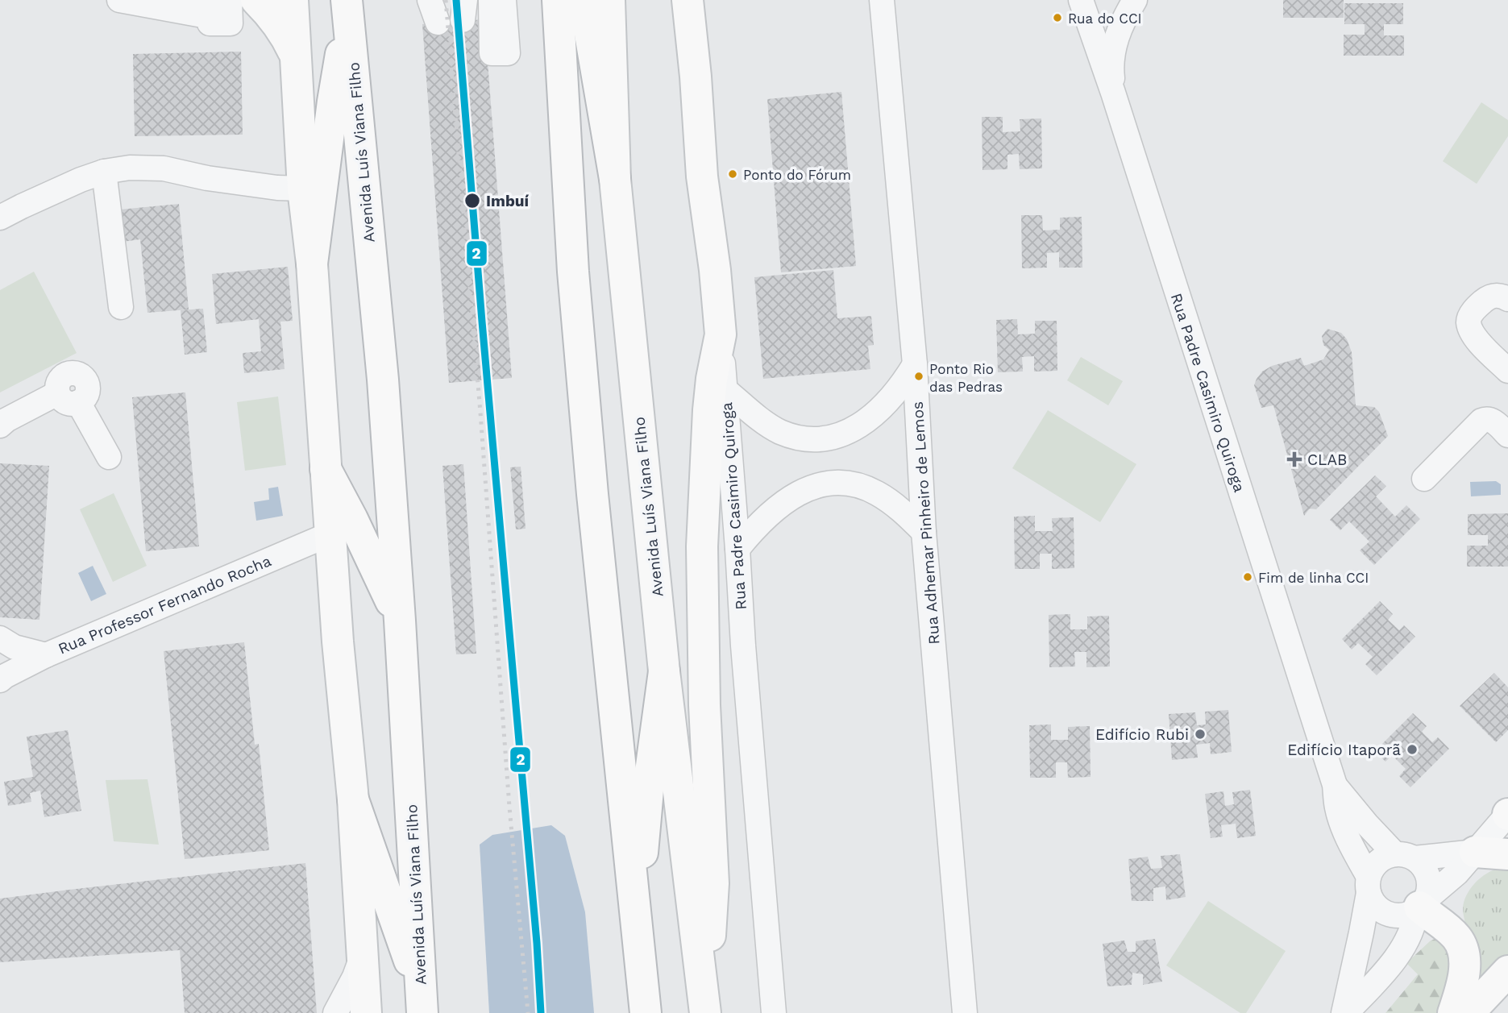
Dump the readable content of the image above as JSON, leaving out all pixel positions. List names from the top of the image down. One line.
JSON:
{"streets":{"main road":["Avenida Luís Viana Filho","Rua Padre Casimiro Quiroga"],"street":["Rua Adhemar Pinheiro de Lemos","Rua Professor Fernando Rocha"]},"places":{"other":["Rua do CCI","Ponto do Fórum","Imbuí","Ponto Rio das Pedras","Fim de linha CCI","Edifício Rubi","Edifício Itaporã"],"health":["CLAB"]},"lines":["transit line 2"]}
